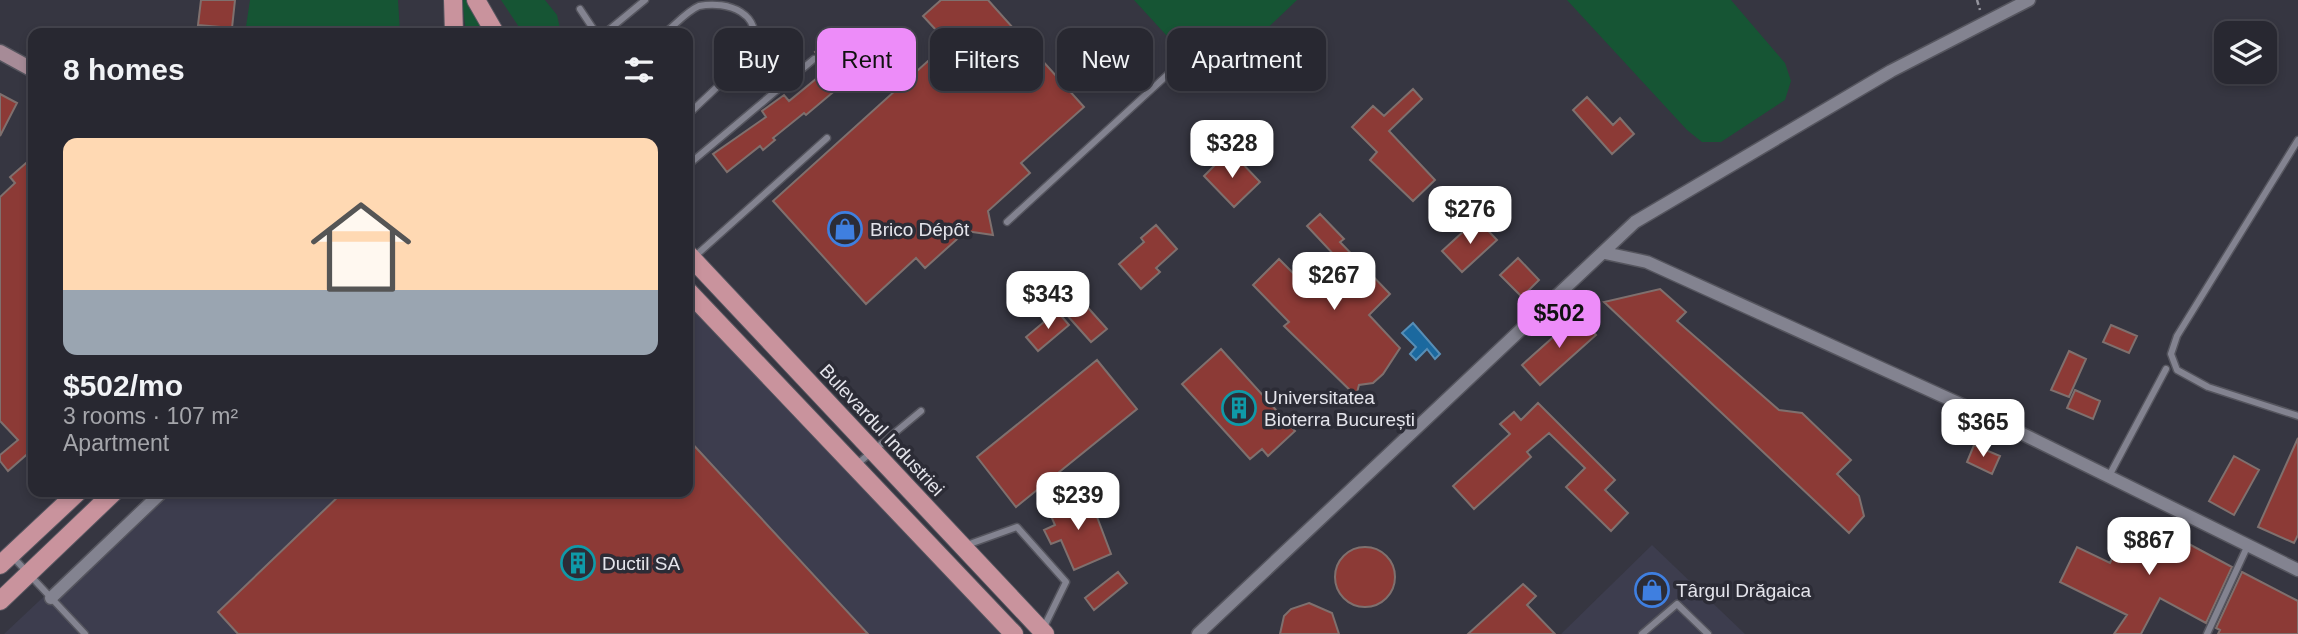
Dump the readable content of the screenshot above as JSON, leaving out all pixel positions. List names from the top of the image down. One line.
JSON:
{"streets":{"main road":["Bulevardul Industriei"]},"places":{"shop":["Brico Dépôt","Târgul Drăgaica"],"building":["Universitatea Bioterra București","Ductil SA"]},"page":{"chip":["Buy","Rent","Filters","New","Apartment"],"heading":"8 homes","list":[{"name":"$502/mo","note":"3 rooms · 107 m² · Apartment"}],"price":["$328","$276","$267","$343","$502","$365","$239","$867"]}}
